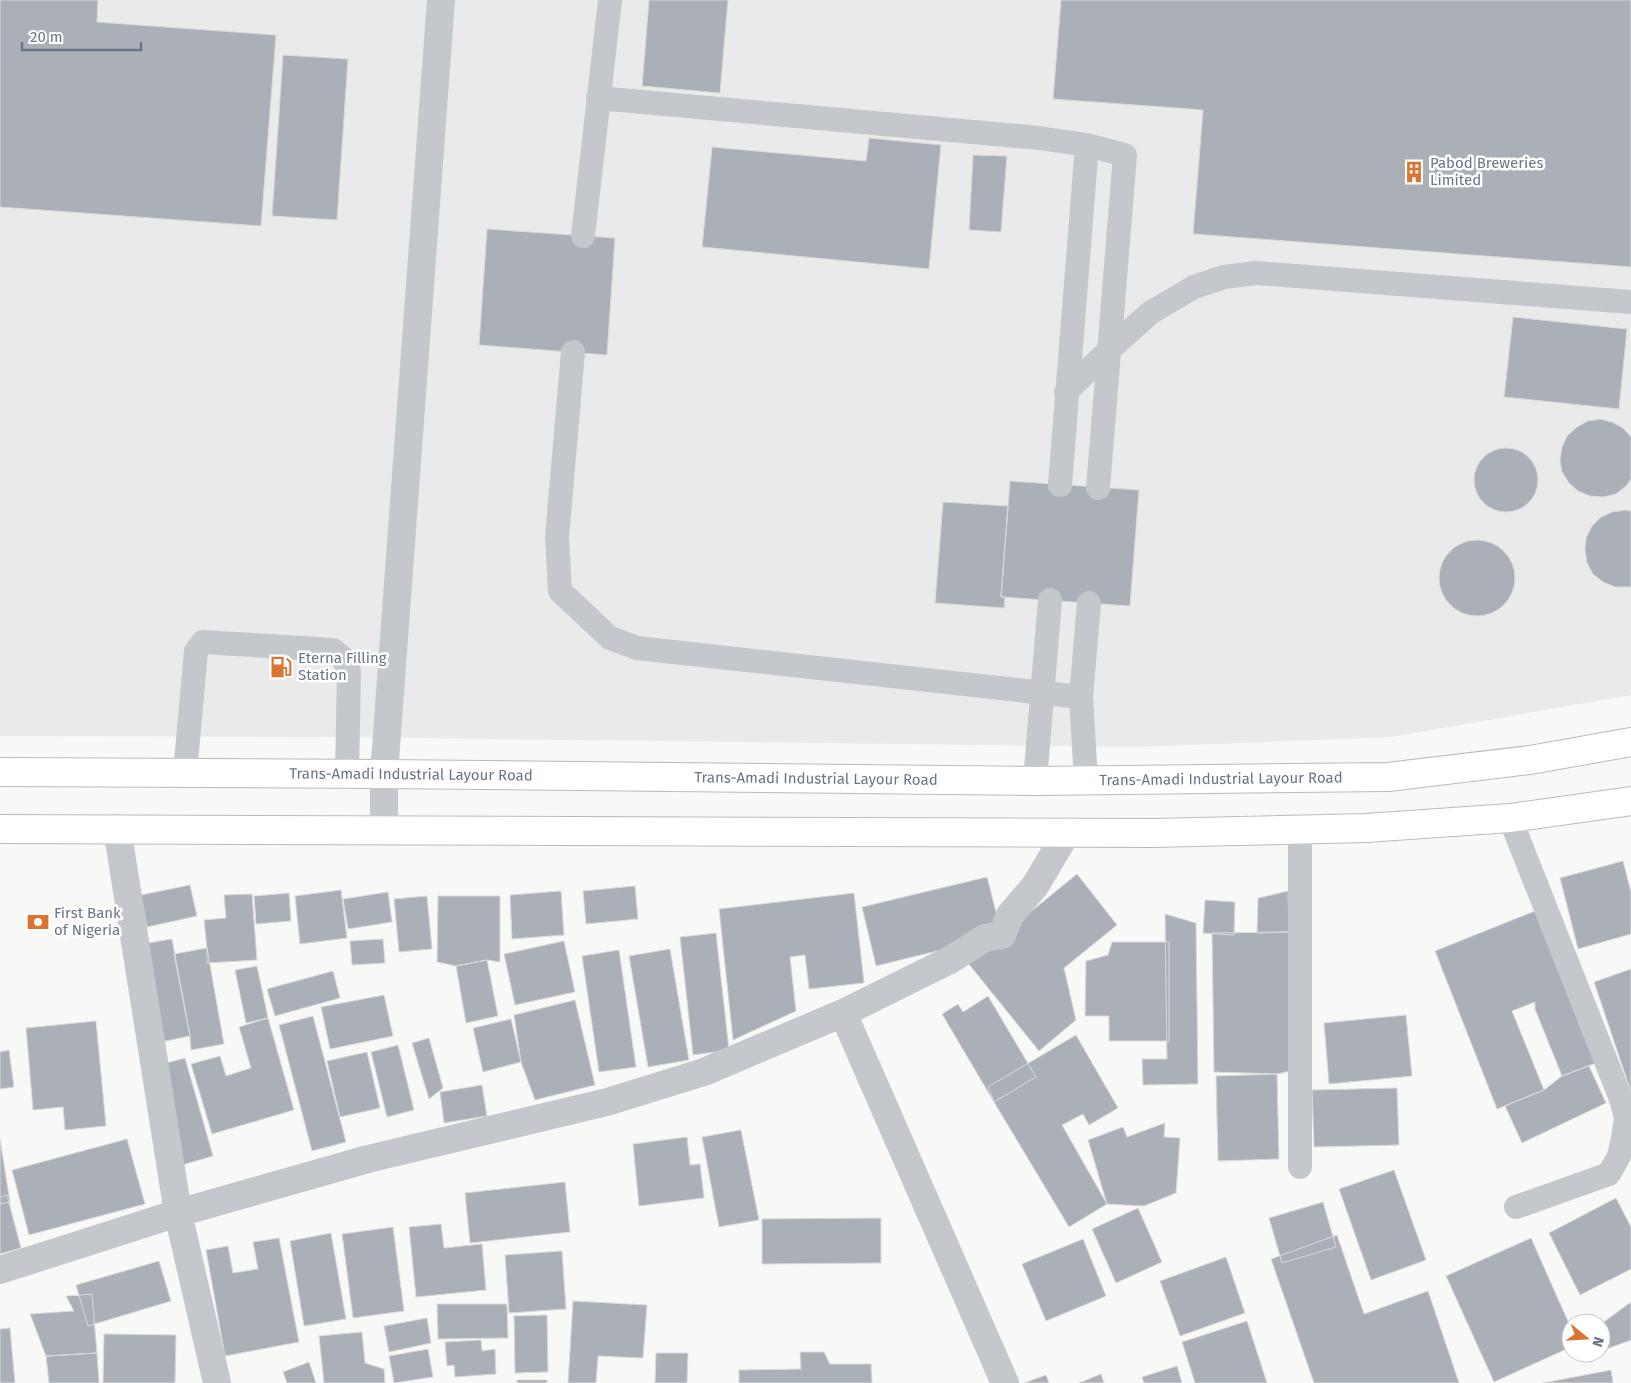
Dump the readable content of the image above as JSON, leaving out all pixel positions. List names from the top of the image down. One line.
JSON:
{"streets":{"main road":["Trans-Amadi Industrial Layour Road"]},"places":{"building":["Pabod Breweries Limited"],"fuel station":["Eterna Filling Station"],"bank":["First Bank of Nigeria"]},"scale_bar":"20 m","north":"right"}
